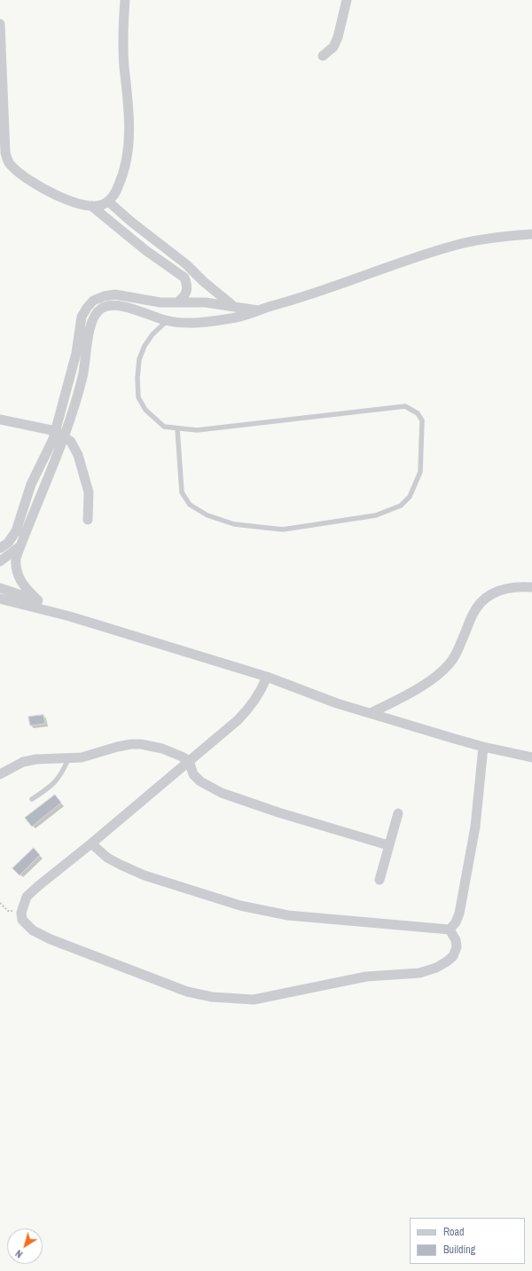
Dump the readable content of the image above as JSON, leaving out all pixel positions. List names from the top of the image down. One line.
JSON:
{"legend":["Road","Building"],"north":"bottom left"}
